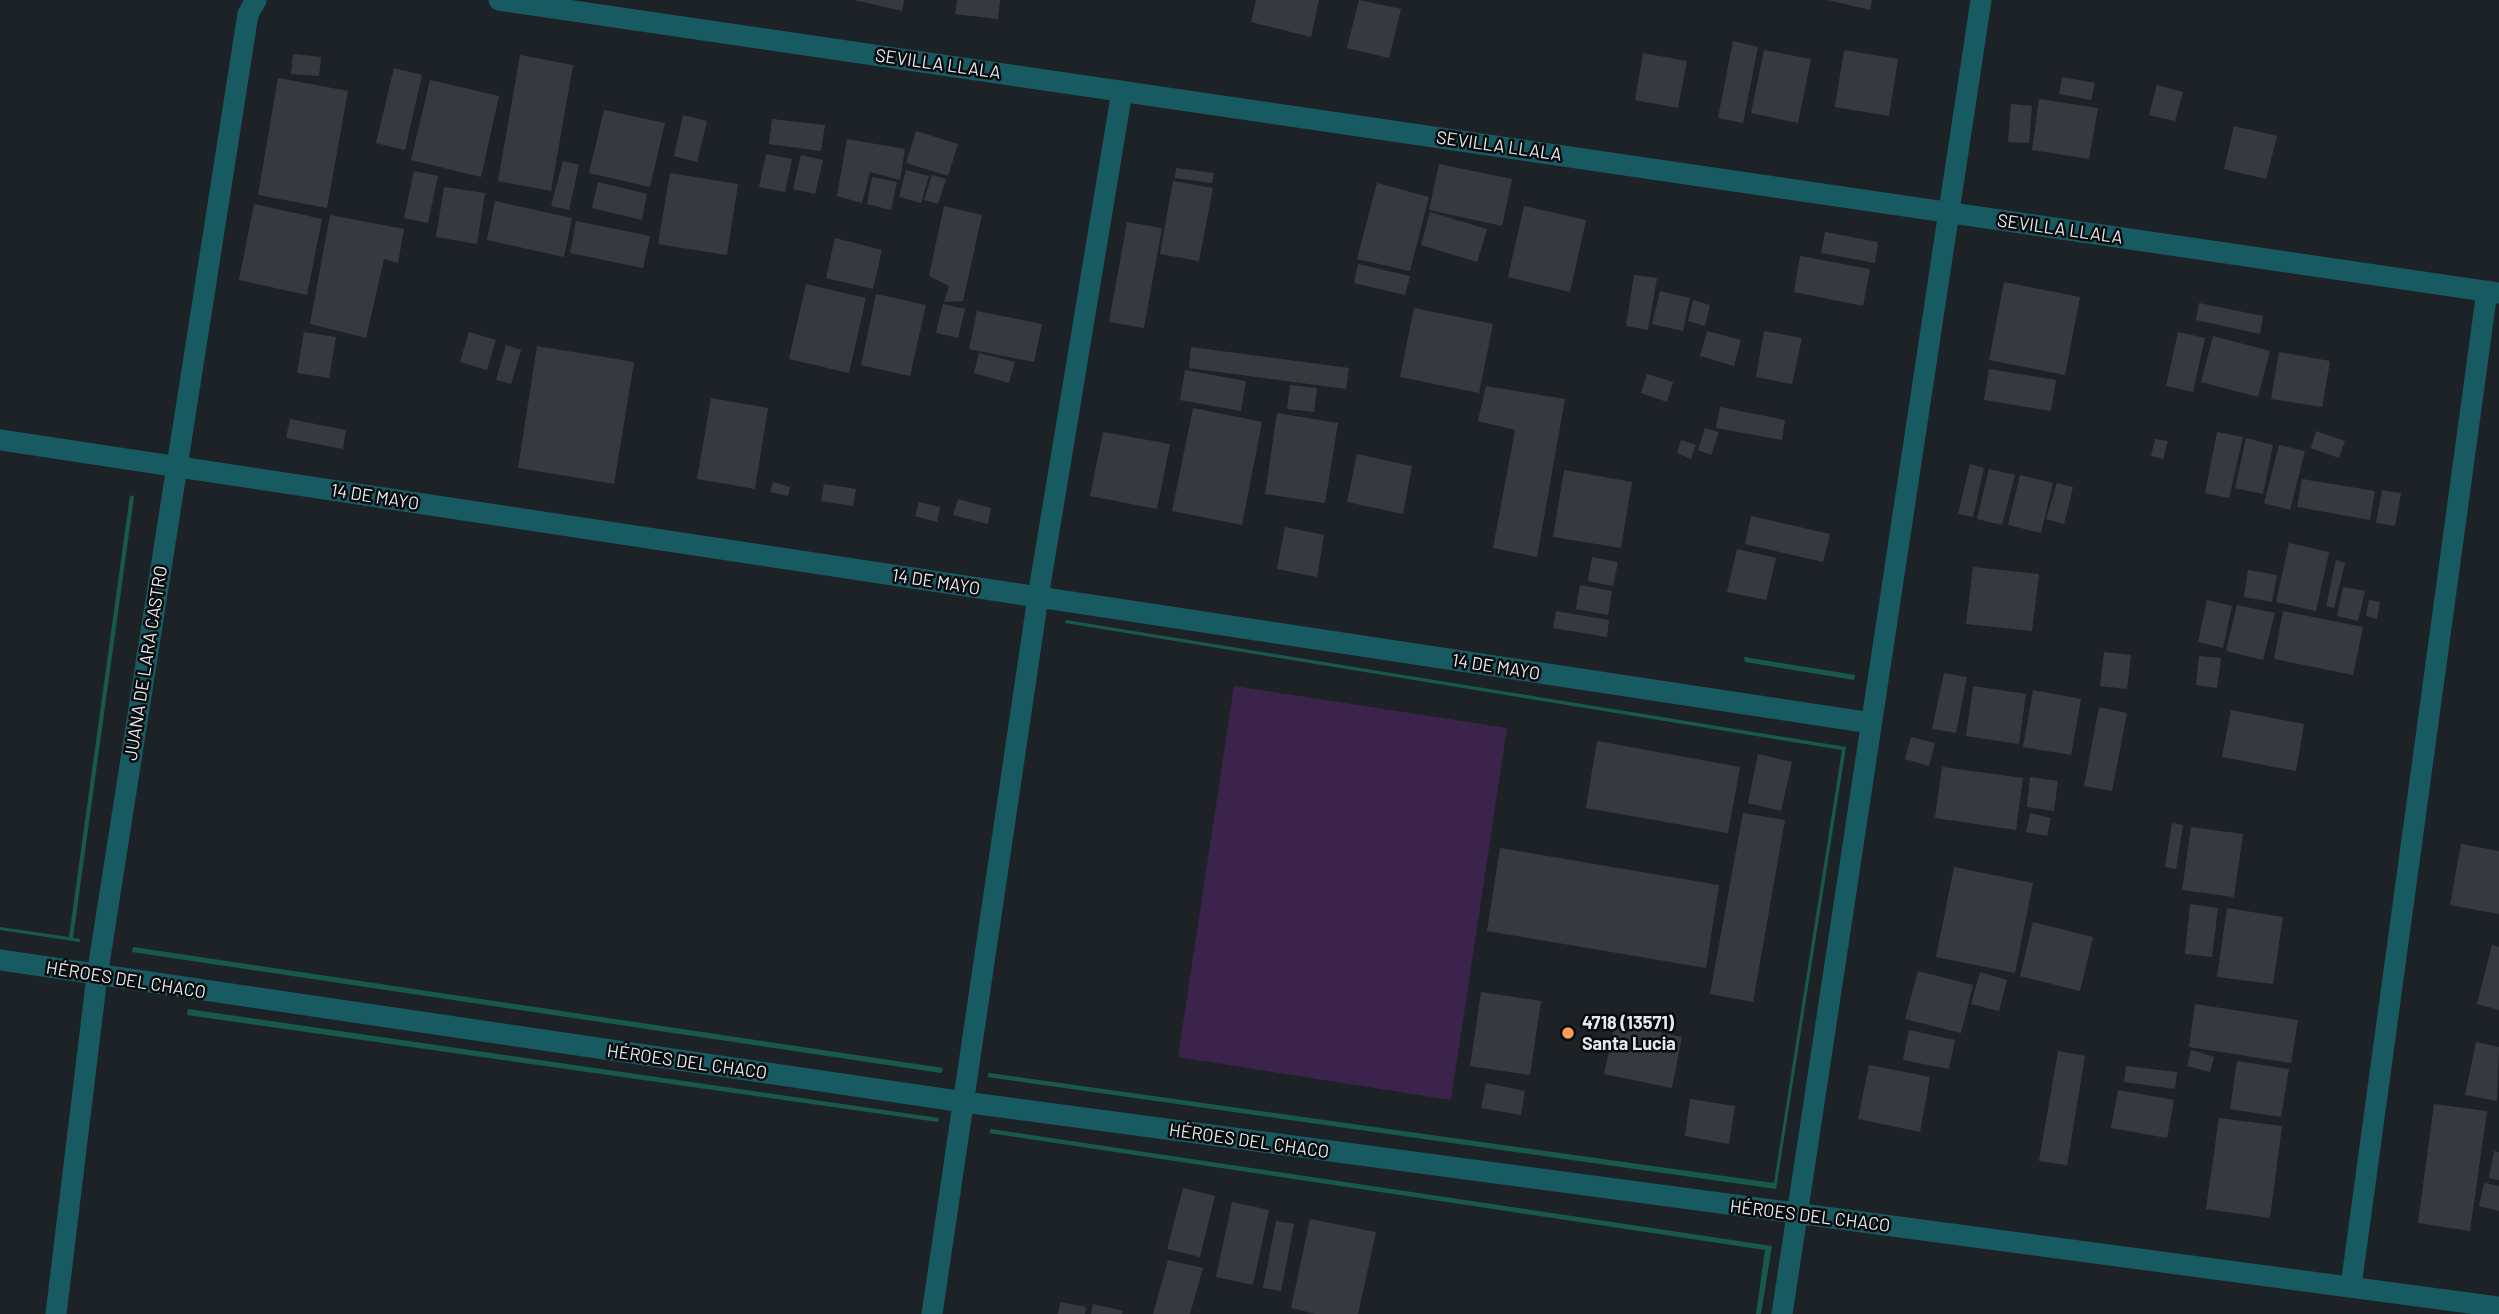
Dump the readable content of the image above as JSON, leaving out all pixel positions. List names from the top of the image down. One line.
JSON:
{"streets":{"street":["SEVILLA LLALA","14 DE MAYO","JUANA DE LARA CASTRO","HÉROES DEL CHACO"]},"crossings":[["14 DE MAYO","JUANA DE LARA CASTRO"],["JUANA DE LARA CASTRO","HÉROES DEL CHACO"]],"places":["4718 (13571) Santa Lucia"]}
